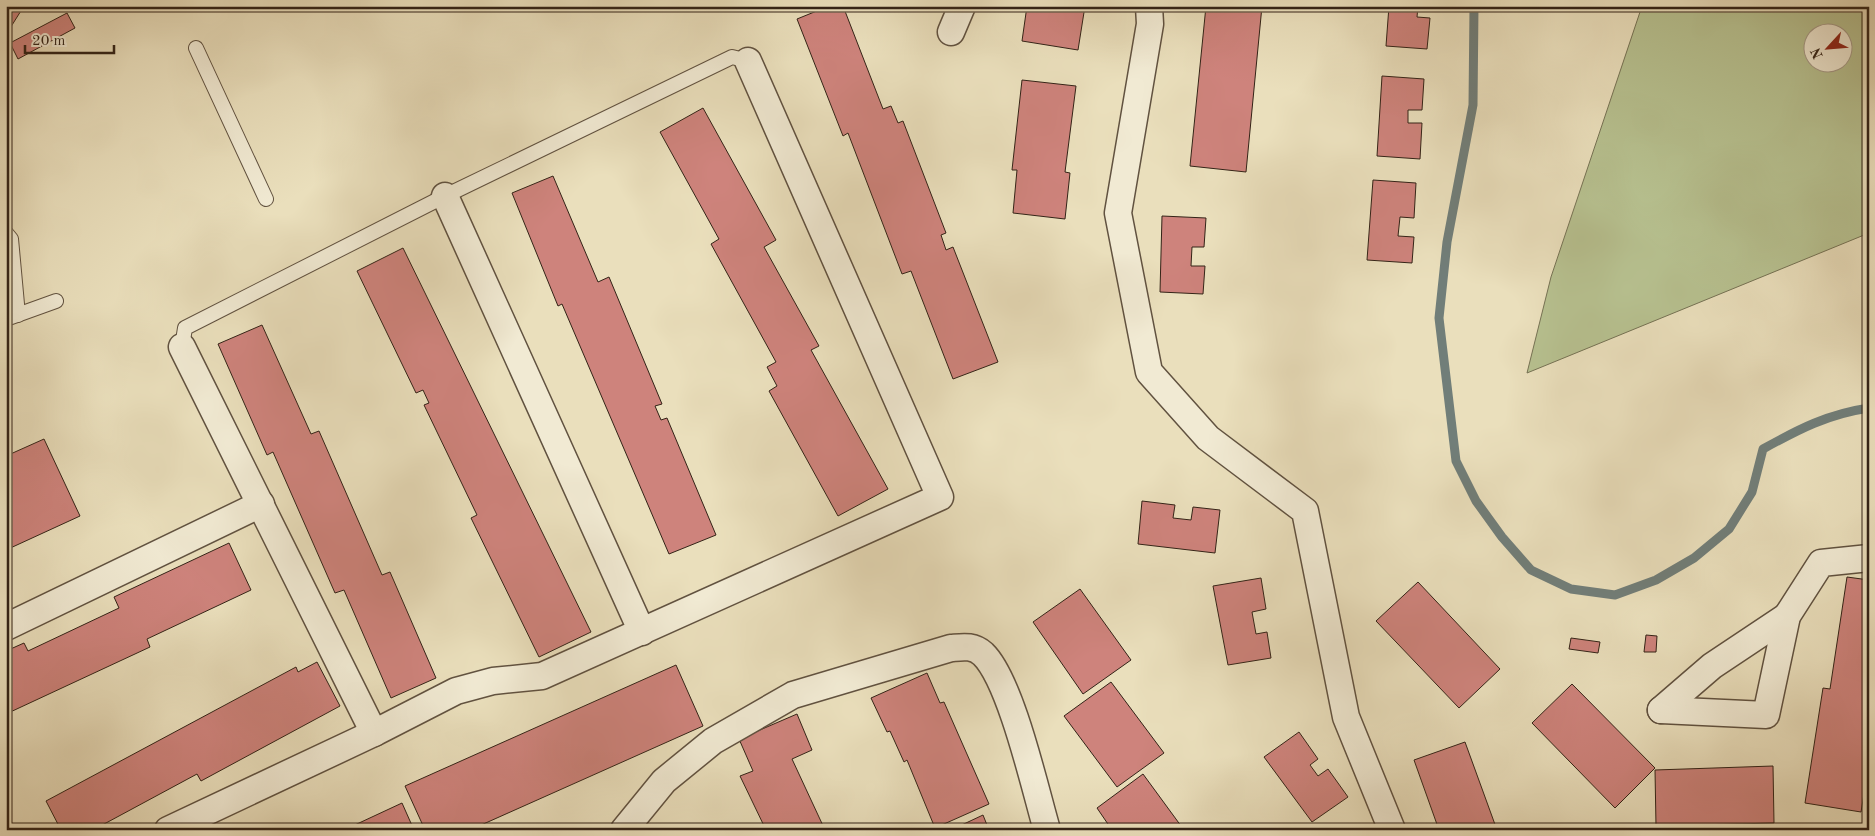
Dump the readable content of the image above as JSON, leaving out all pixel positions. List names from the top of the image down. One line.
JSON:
{"scale_bar":"20 m","north":"bottom left"}
